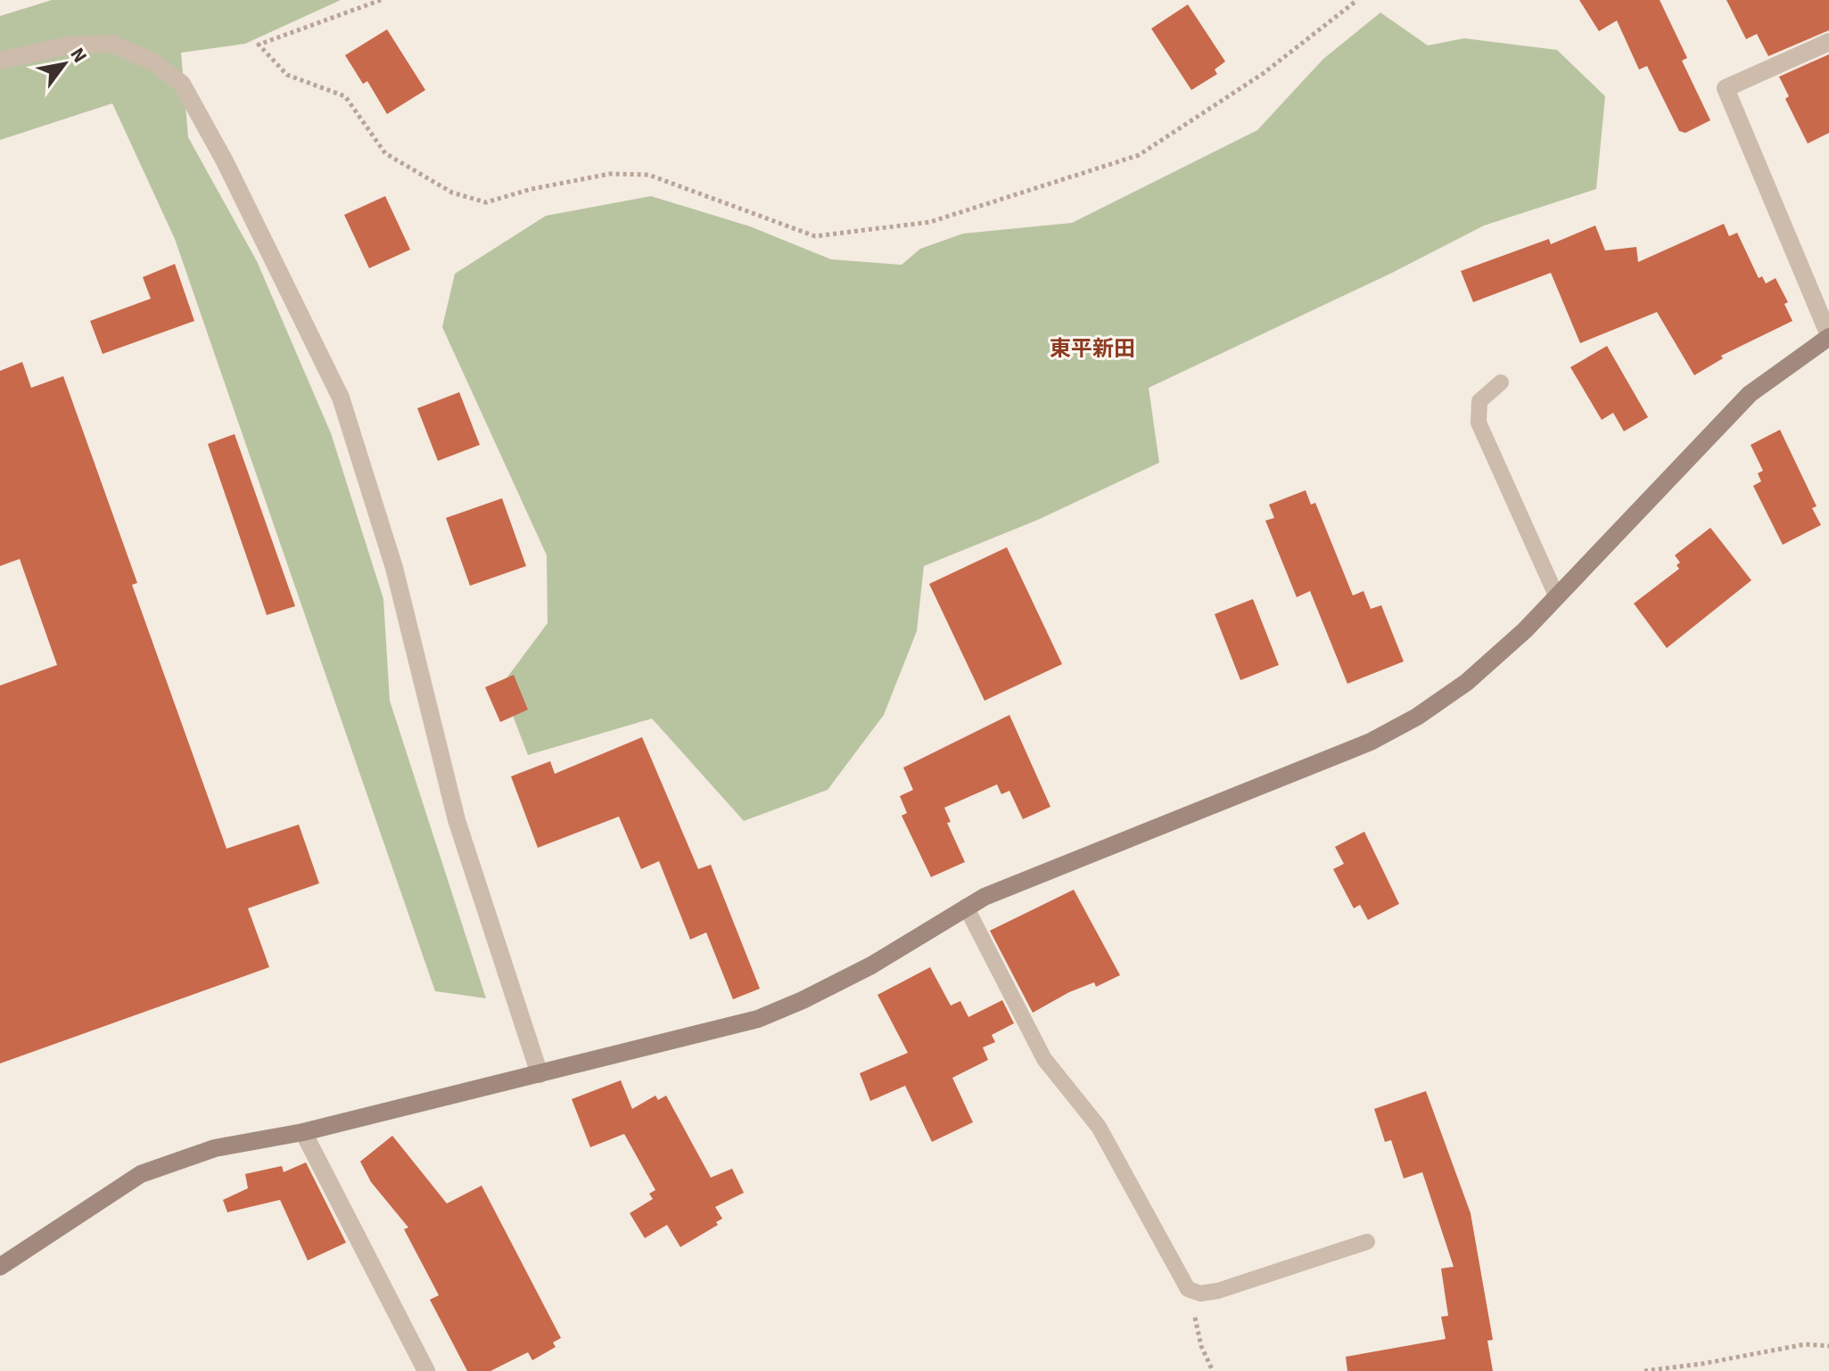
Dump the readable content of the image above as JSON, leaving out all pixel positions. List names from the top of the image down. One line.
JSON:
{"districts":["東平新田"],"north":"top right"}
